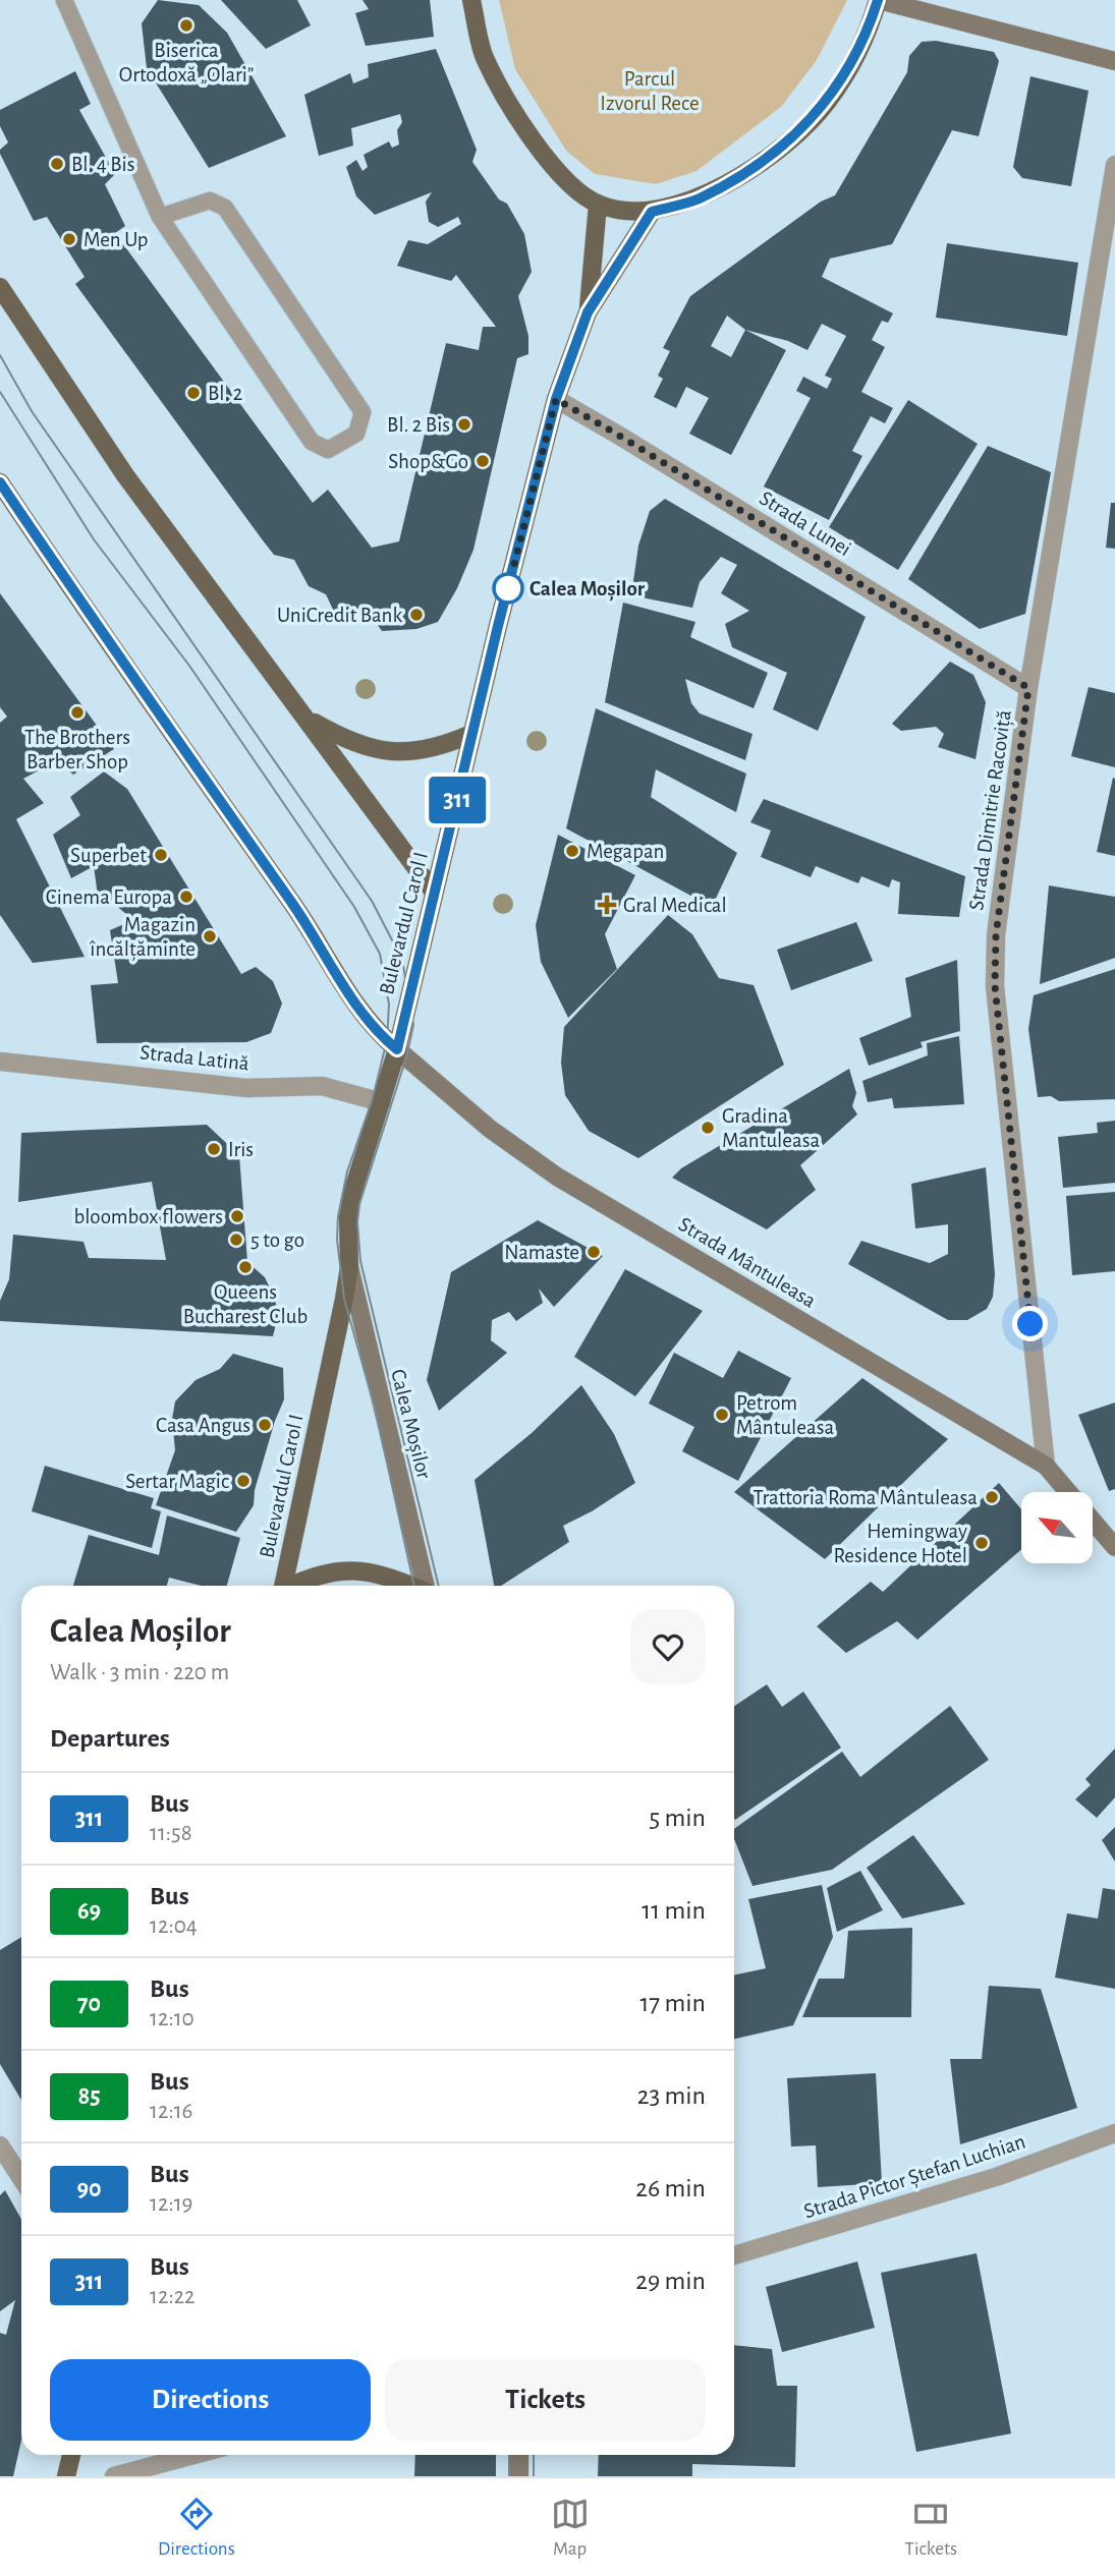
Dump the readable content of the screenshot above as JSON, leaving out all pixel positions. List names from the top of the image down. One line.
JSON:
{"streets":{"main road":["Bulevardul Carol I"],"street":["Strada Lunei","Strada Dimitrie Racoviță","Strada Latină","Strada Mântuleasa","Calea Moșilor","Strada Pictor Ștefan Luchian"]},"crossings":[["Strada Lunei","Strada Dimitrie Racoviță"],["Strada Lunei","Bulevardul Carol I"],["Strada Dimitrie Racoviță","Strada Mântuleasa"],["Bulevardul Carol I","Strada Latină"],["Bulevardul Carol I","Strada Mântuleasa"],["Bulevardul Carol I","Calea Moșilor"]],"parks":["Parcul Izvorul Rece"],"places":{"other":["Biserica Ortodoxă „Olari”","Bl. 4 Bis","Men Up","Bl. 2","Bl. 2 Bis","Shop&Go","Calea Moșilor","UniCredit Bank","The Brothers Barber Shop","Megapan","Superbet","Cinema Europa","Magazin încălțăminte","Gradina Mantuleasa","Iris","bloombox flowers","5 to go","Namaste","Queens Bucharest Club","Petrom Mântuleasa","Casa Angus","Sertar Magic","Trattoria Roma Mântuleasa","Hemingway Residence Hotel"],"health":["Gral Medical"]},"lines":["bus line 311"],"north":"top left","page":{"on_map":"311","heading":[["Calea Moșilor","Walk · 3 min · 220 m"],"Departures"],"list":[{"mark":"311","name":"Bus","note":"11:58","value":"5 min"},{"mark":"69","name":"Bus","note":"12:04","value":"11 min"},{"mark":"70","name":"Bus","note":"12:10","value":"17 min"},{"mark":"85","name":"Bus","note":"12:16","value":"23 min"},{"mark":"90","name":"Bus","note":"12:19","value":"26 min"},{"mark":"311","name":"Bus","note":"12:22","value":"29 min"}],"buttons":["Directions","Tickets"],"tabs":["Directions","Map","Tickets"]}}
